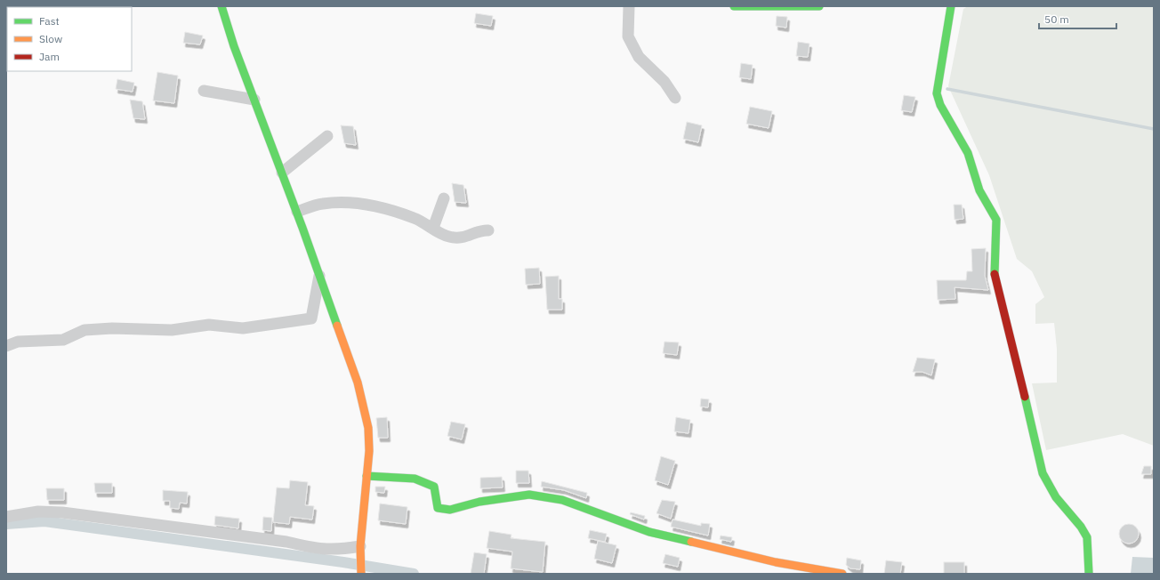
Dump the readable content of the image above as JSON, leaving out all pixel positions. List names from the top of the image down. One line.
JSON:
{"legend":["Fast","Slow","Jam"],"scale_bar":"50 m"}
